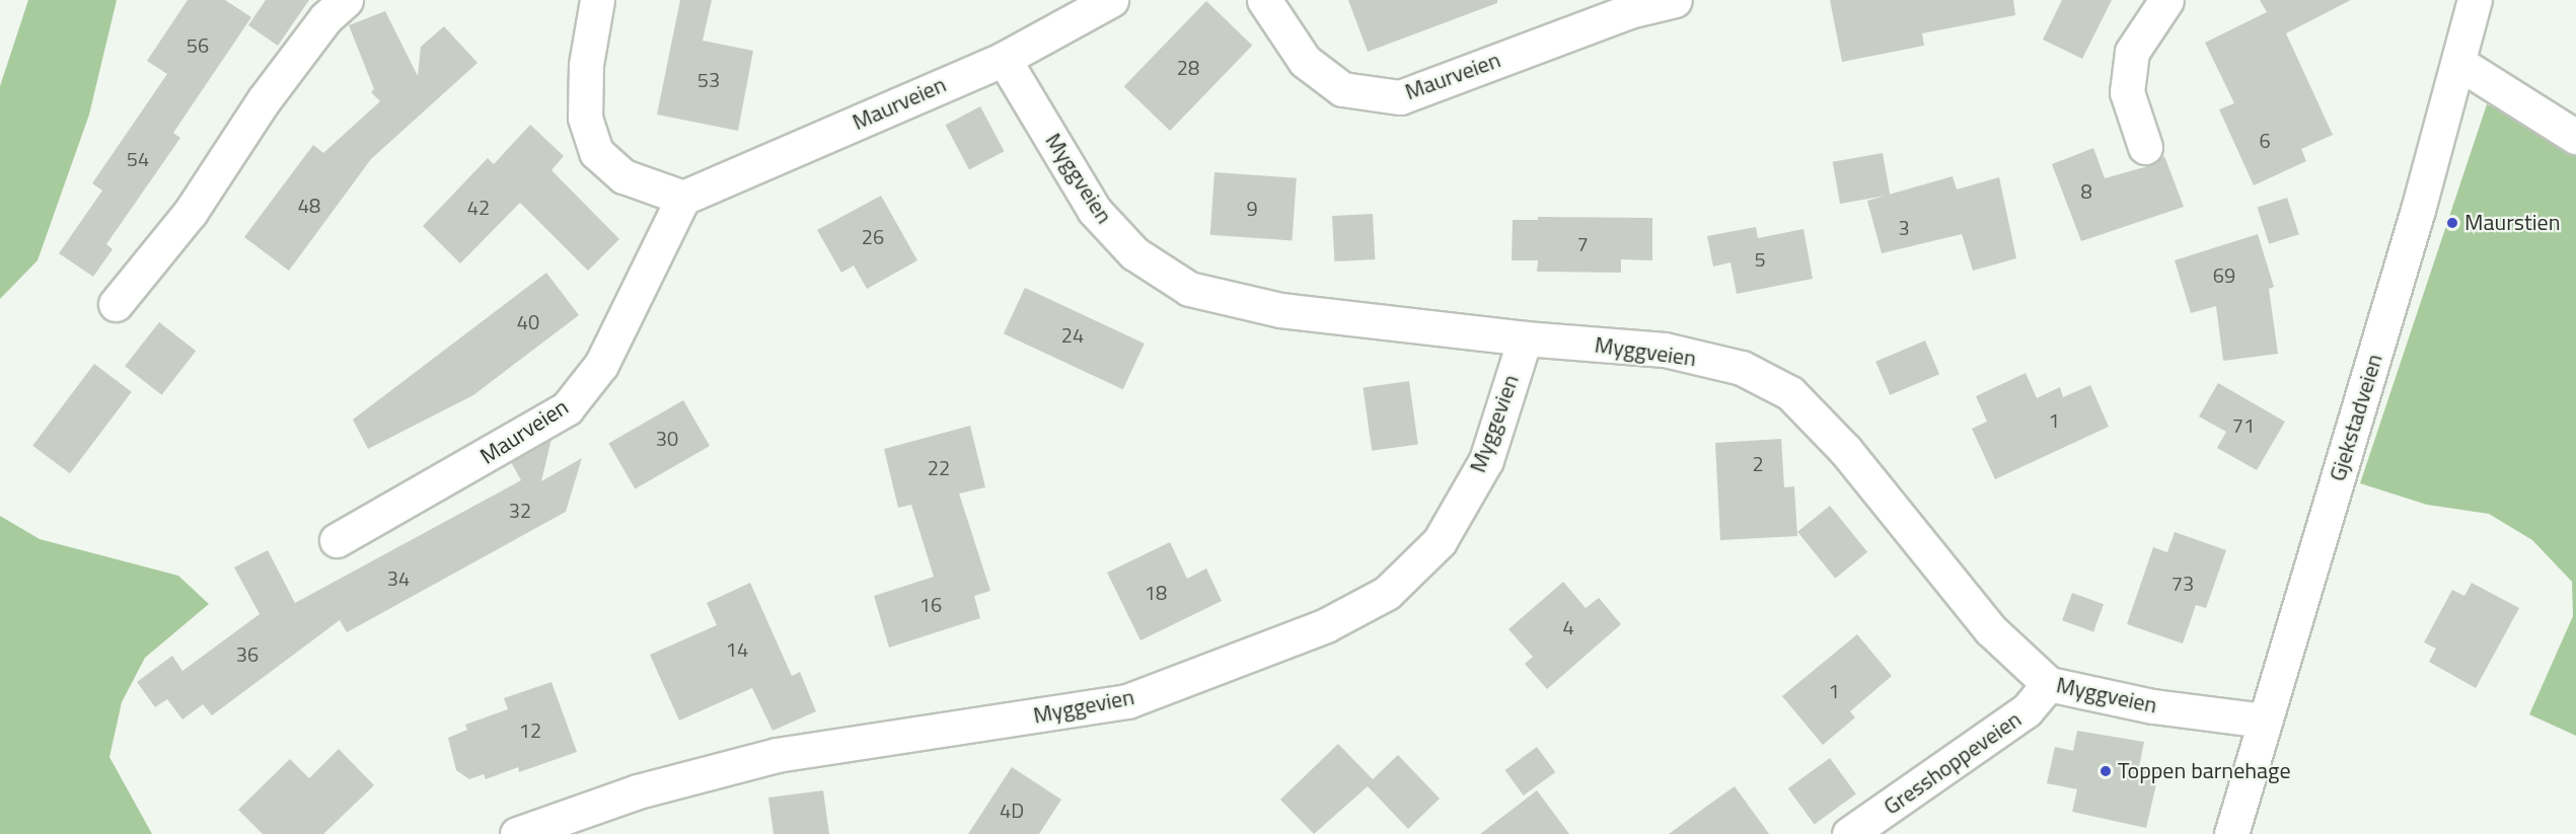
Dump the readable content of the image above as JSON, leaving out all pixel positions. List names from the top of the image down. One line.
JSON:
{"streets":{"street":["Maurveien","Myggveien","Gjekstadveien","Myggevien","Gresshoppeveien"]},"crossings":[["Maurveien","Myggveien"],["Myggveien","Gjekstadveien"],["Myggveien","Myggevien"],["Myggveien","Gresshoppeveien"]],"places":["Maurstien","Toppen barnehage"],"house_numbers":["56","28","53","6","54","8","48","42","9","3","26","7","5","69","40","24","1","71","30","2","22","32","34","73","18","16","4","14","36","1","12","4D"]}
